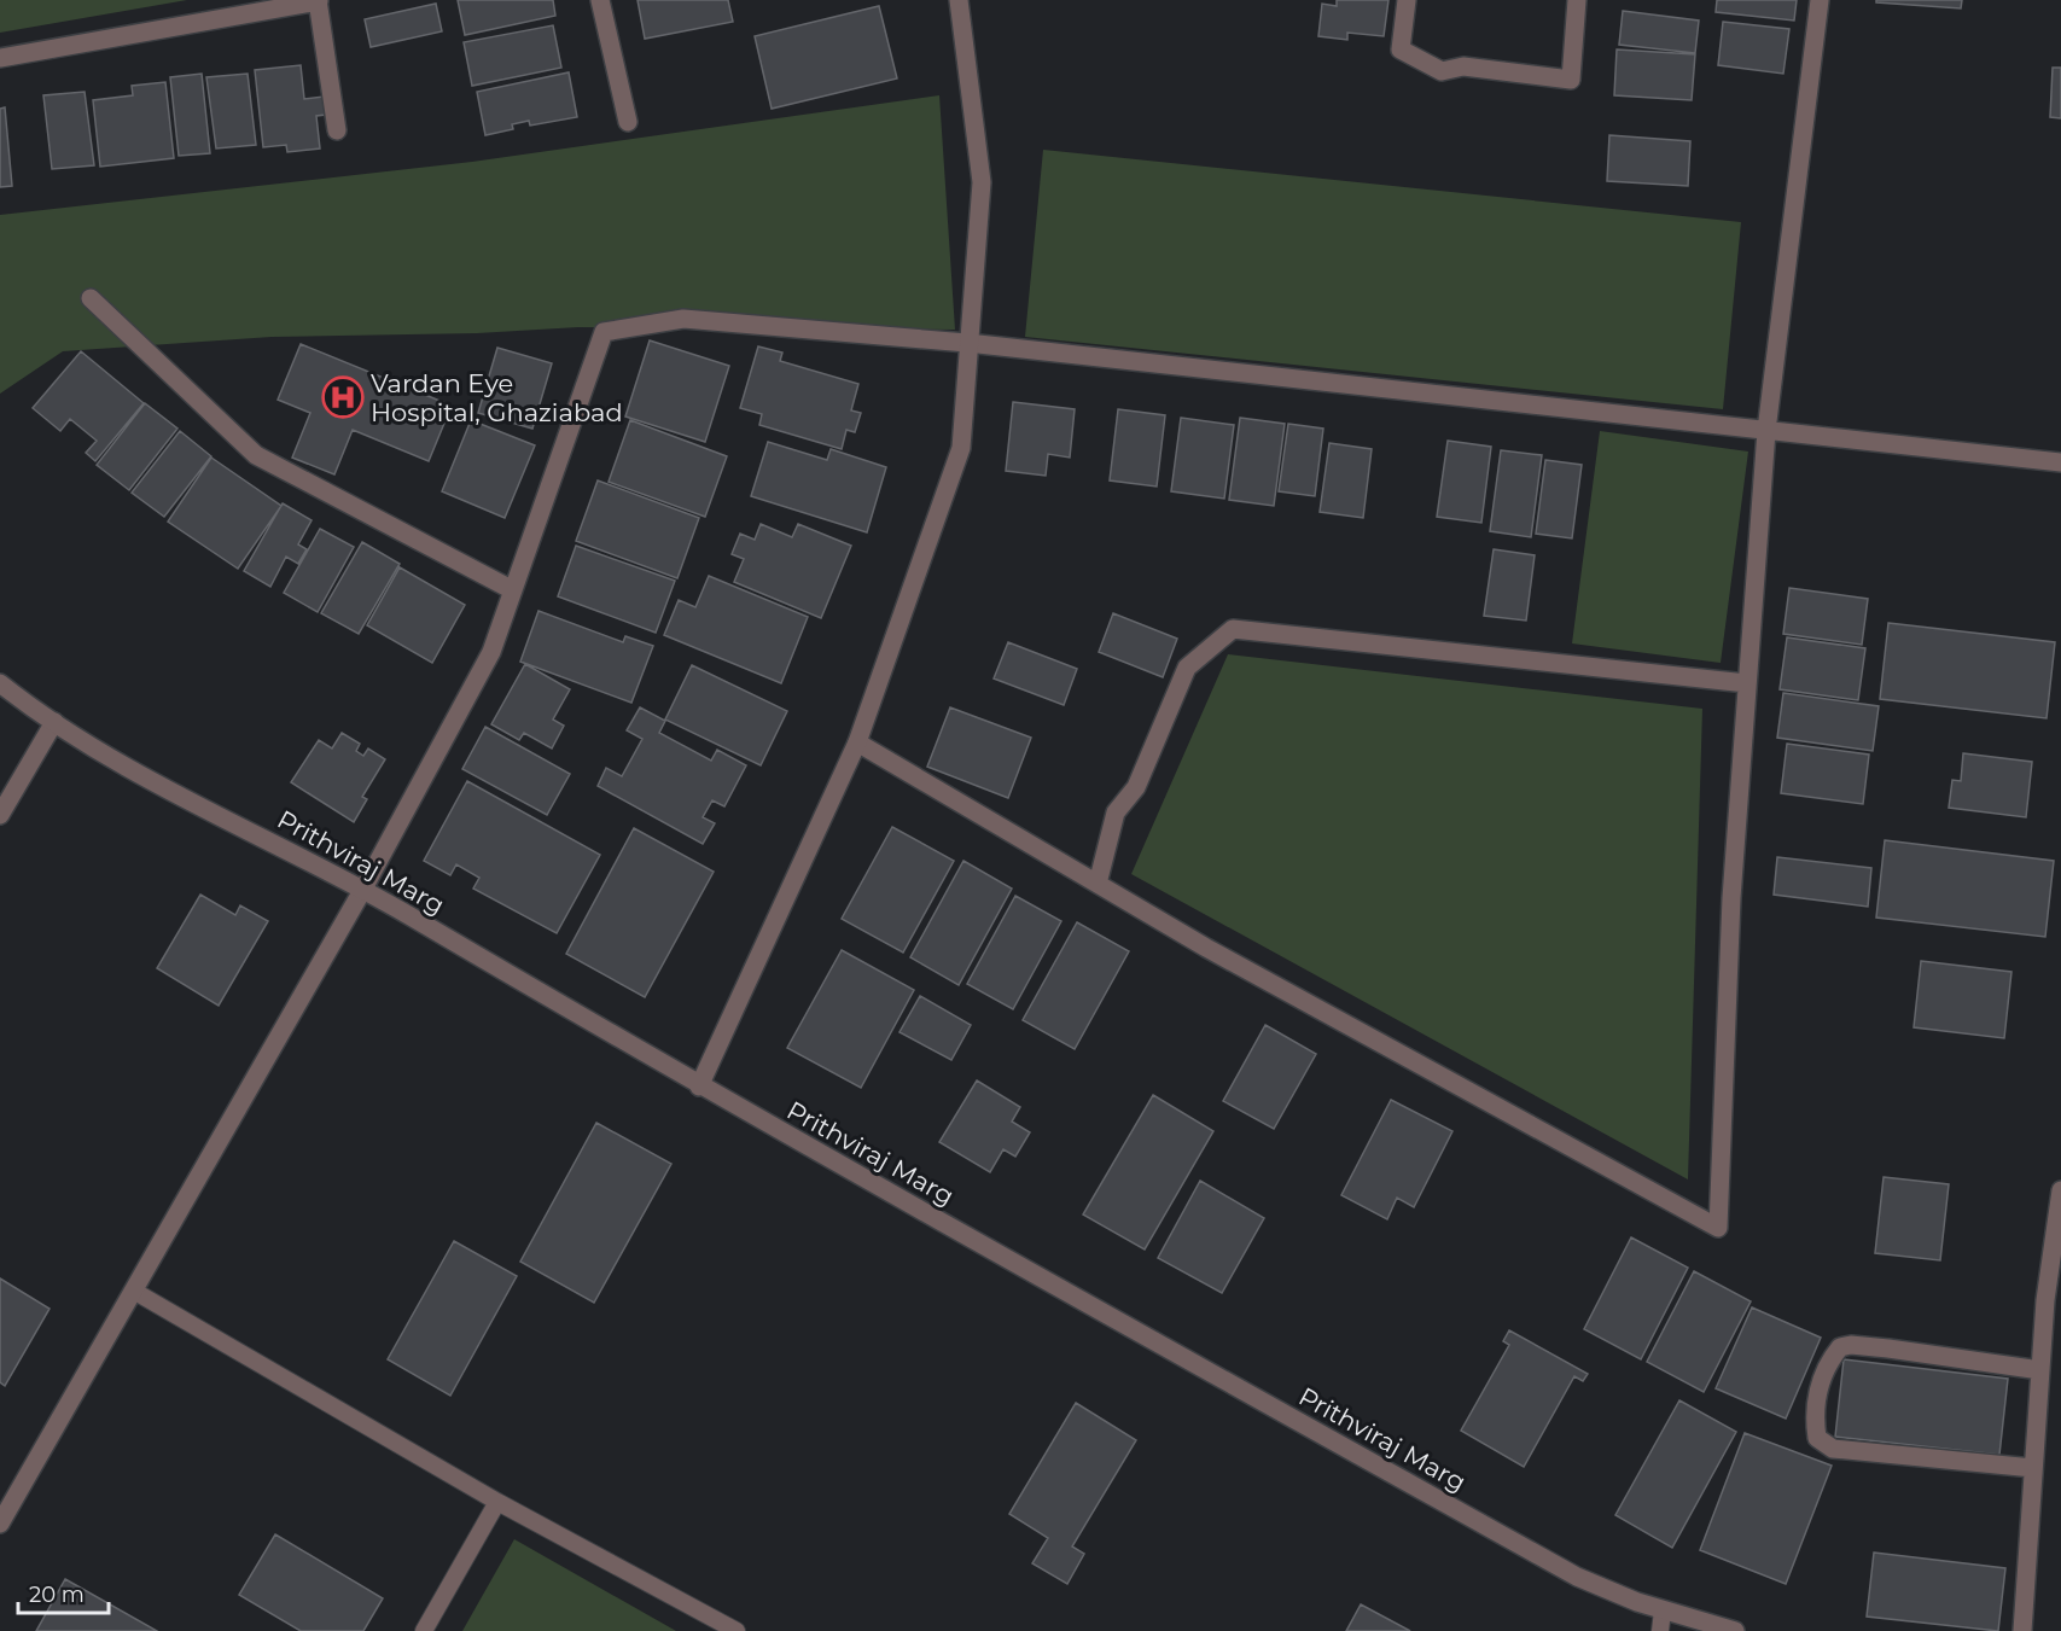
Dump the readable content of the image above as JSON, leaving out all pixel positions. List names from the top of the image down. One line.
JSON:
{"streets":{"street":["Prithviraj Marg"]},"places":{"hospital":["Vardan Eye Hospital, Ghaziabad"]},"scale_bar":"20 m"}
